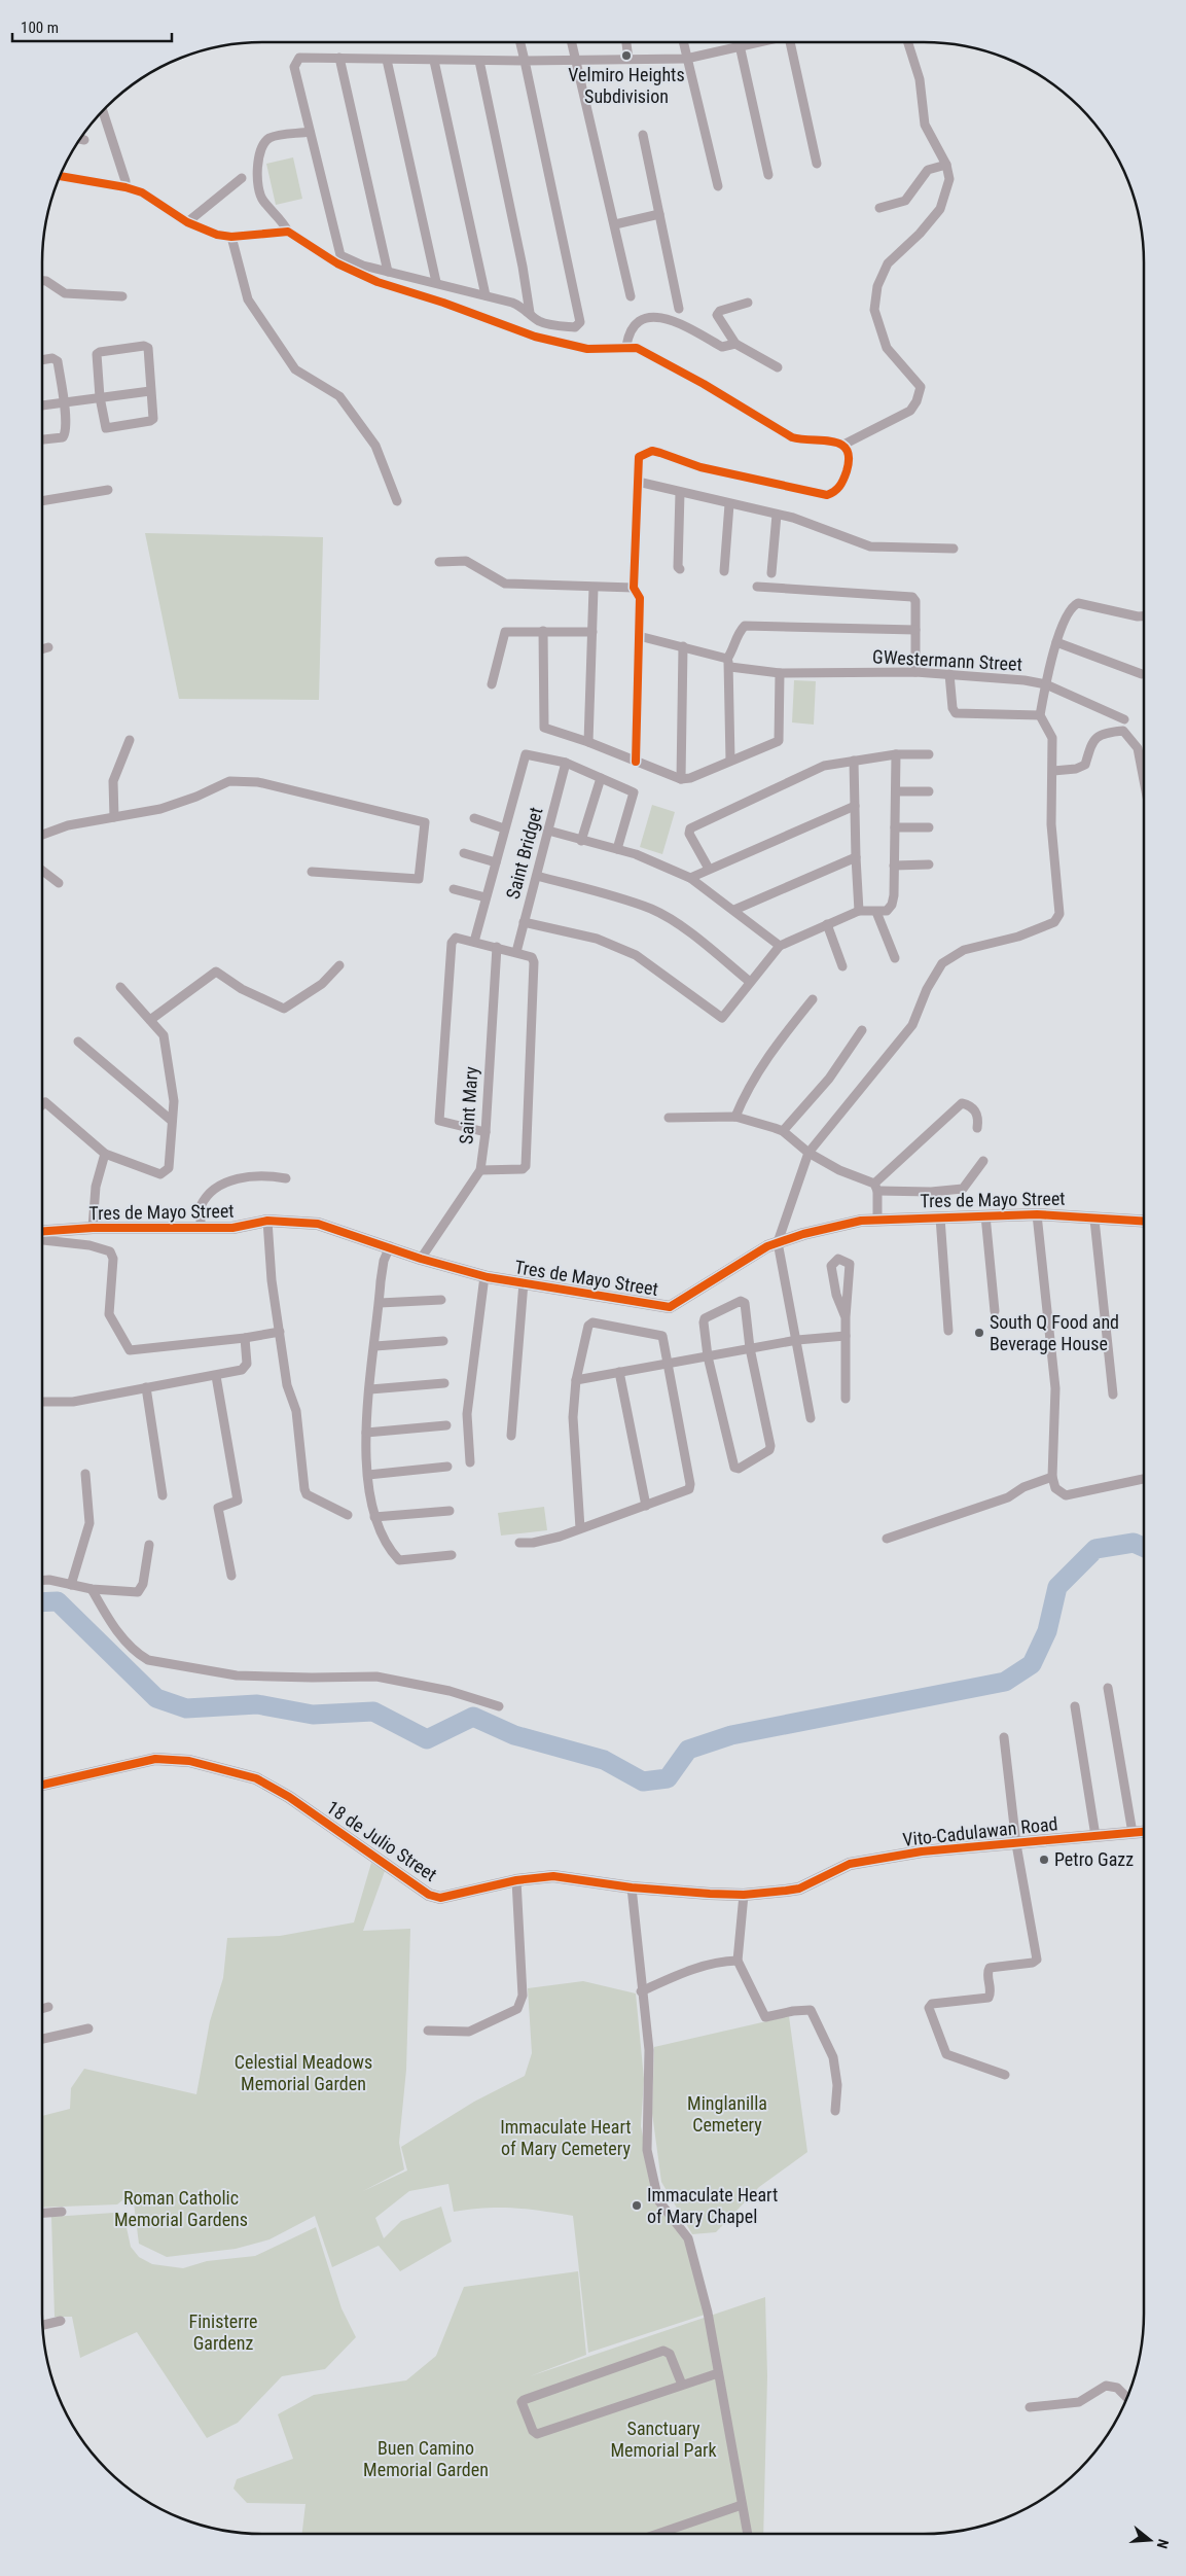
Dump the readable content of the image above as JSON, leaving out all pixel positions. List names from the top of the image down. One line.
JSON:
{"streets":{"street":["GWestermann Street","Saint Bridget","Saint Mary","Tres de Mayo Street","Vito-Cadulawan Road","18 de Julio Street"]},"crossings":[["Saint Mary","Tres de Mayo Street"],["Vito-Cadulawan Road","18 de Julio Street"]],"parks":["Celestial Meadows Memorial Garden","Minglanilla Cemetery","Immaculate Heart of Mary Cemetery","Roman Catholic Memorial Gardens","Finisterre Gardenz","Sanctuary Memorial Park","Buen Camino Memorial Garden"],"places":["Velmiro Heights Subdivision","South Q Food and Beverage House","Petro Gazz","Immaculate Heart of Mary Chapel"],"scale_bar":"100 m","north":"right"}
